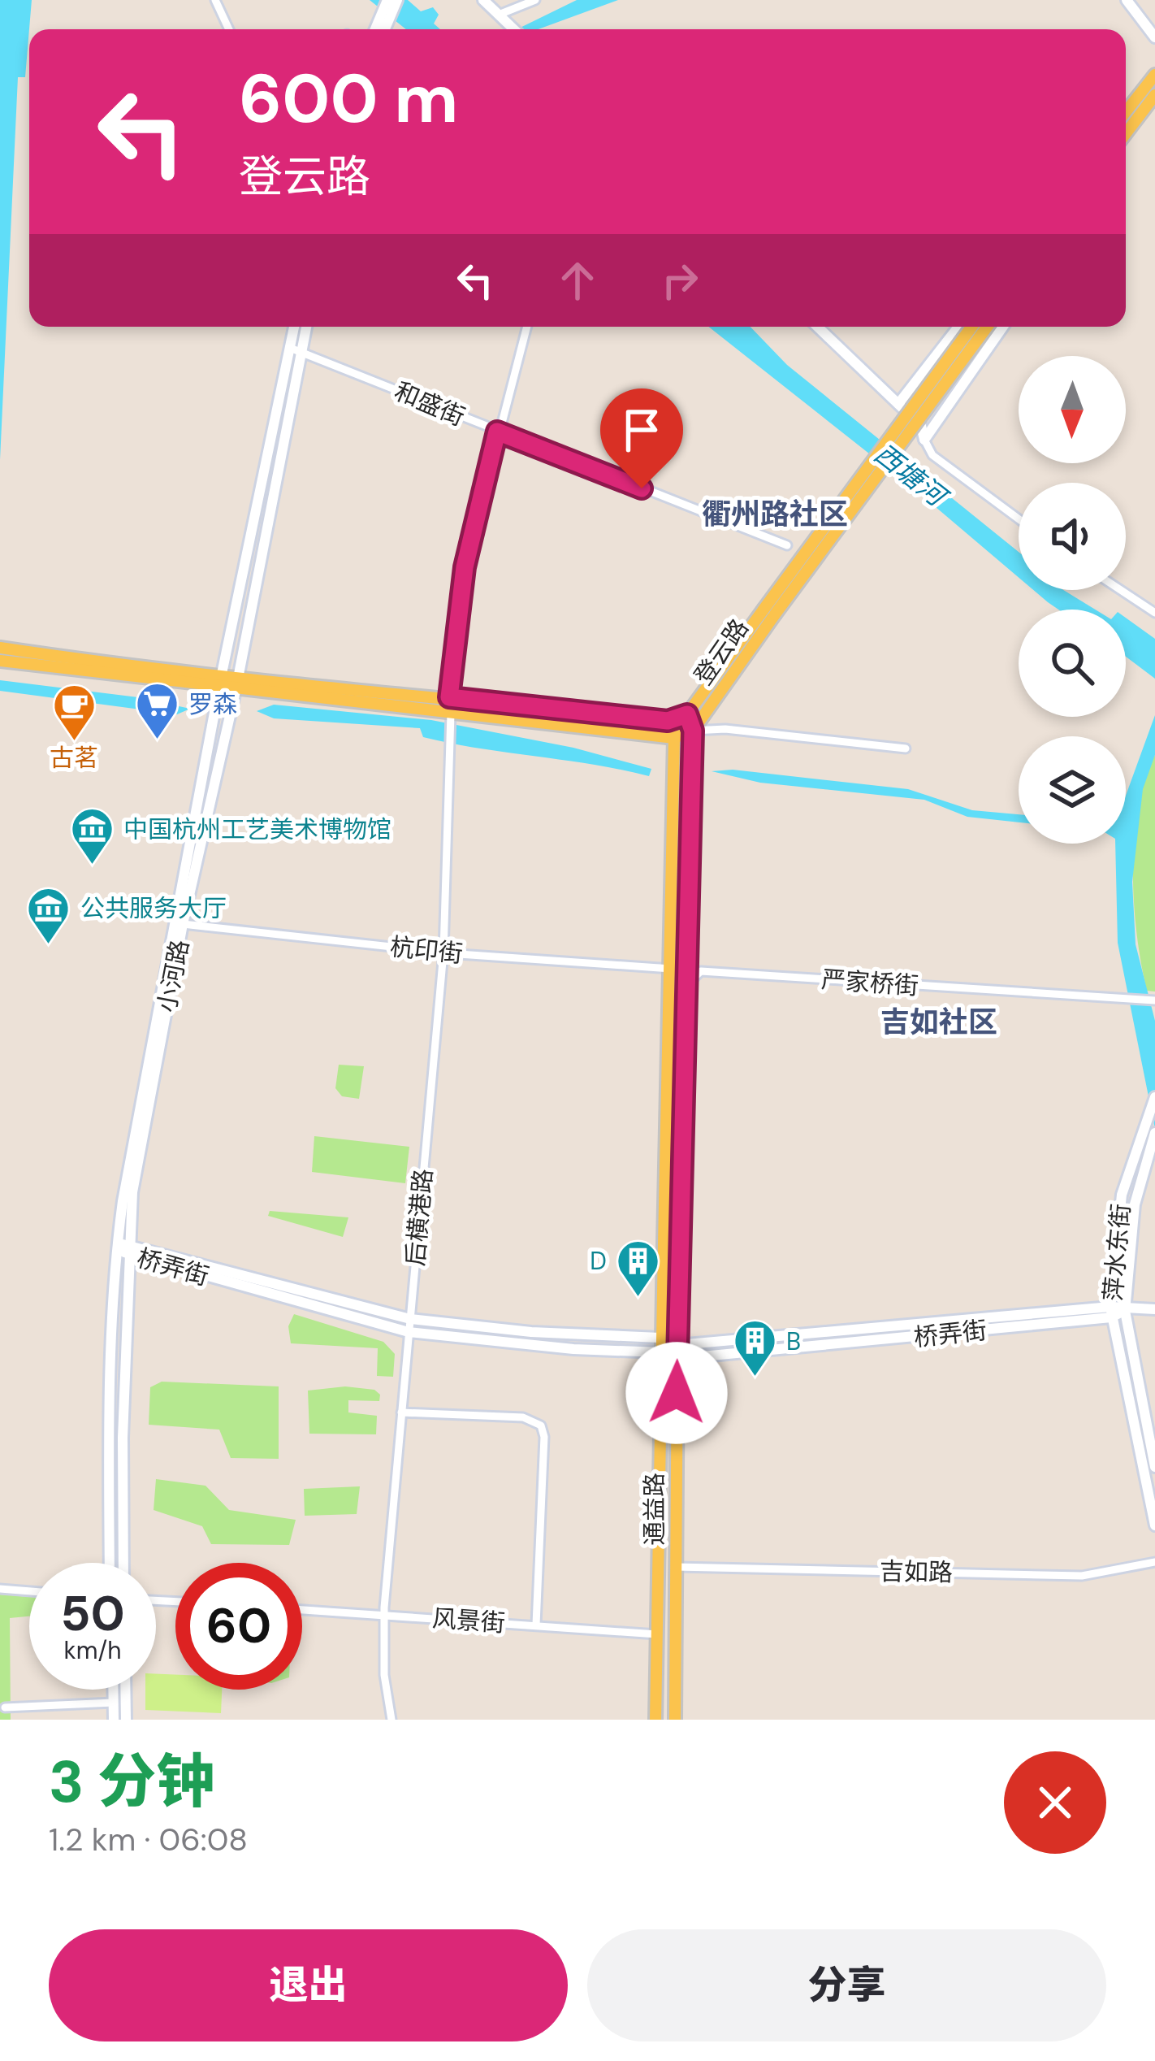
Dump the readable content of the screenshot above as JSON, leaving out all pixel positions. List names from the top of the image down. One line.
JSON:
{"streets":{"main road":["登云路","小河路","萍水东街","桥弄街","通益路"],"street":["和盛街","杭印街","严家桥街","后横港路","吉如路","风景街"]},"crossings":[["和盛街","小河路"],["登云路","小河路"],["登云路","后横港路"],["登云路","通益路"],["杭印街","小河路"],["杭印街","后横港路"],["杭印街","通益路"],["小河路","桥弄街"],["后横港路","桥弄街"],["后横港路","风景街"],["萍水东街","桥弄街"],["桥弄街","通益路"],["通益路","吉如路"],["通益路","风景街"]],"districts":["衢州路社区","吉如社区"],"water":["西塘河"],"places":{"supermarket":["罗森"],"cafe":["古茗"],"museum":["中国杭州工艺美术博物馆","公共服务大厅"],"building":["D","B"]},"north":"bottom","page":{"turn":["600 m","登云路"],"speed":"50 km/h","limit":"60","heading":["3 分钟","1.2 km · 06:08"],"buttons":["退出","分享"]}}
